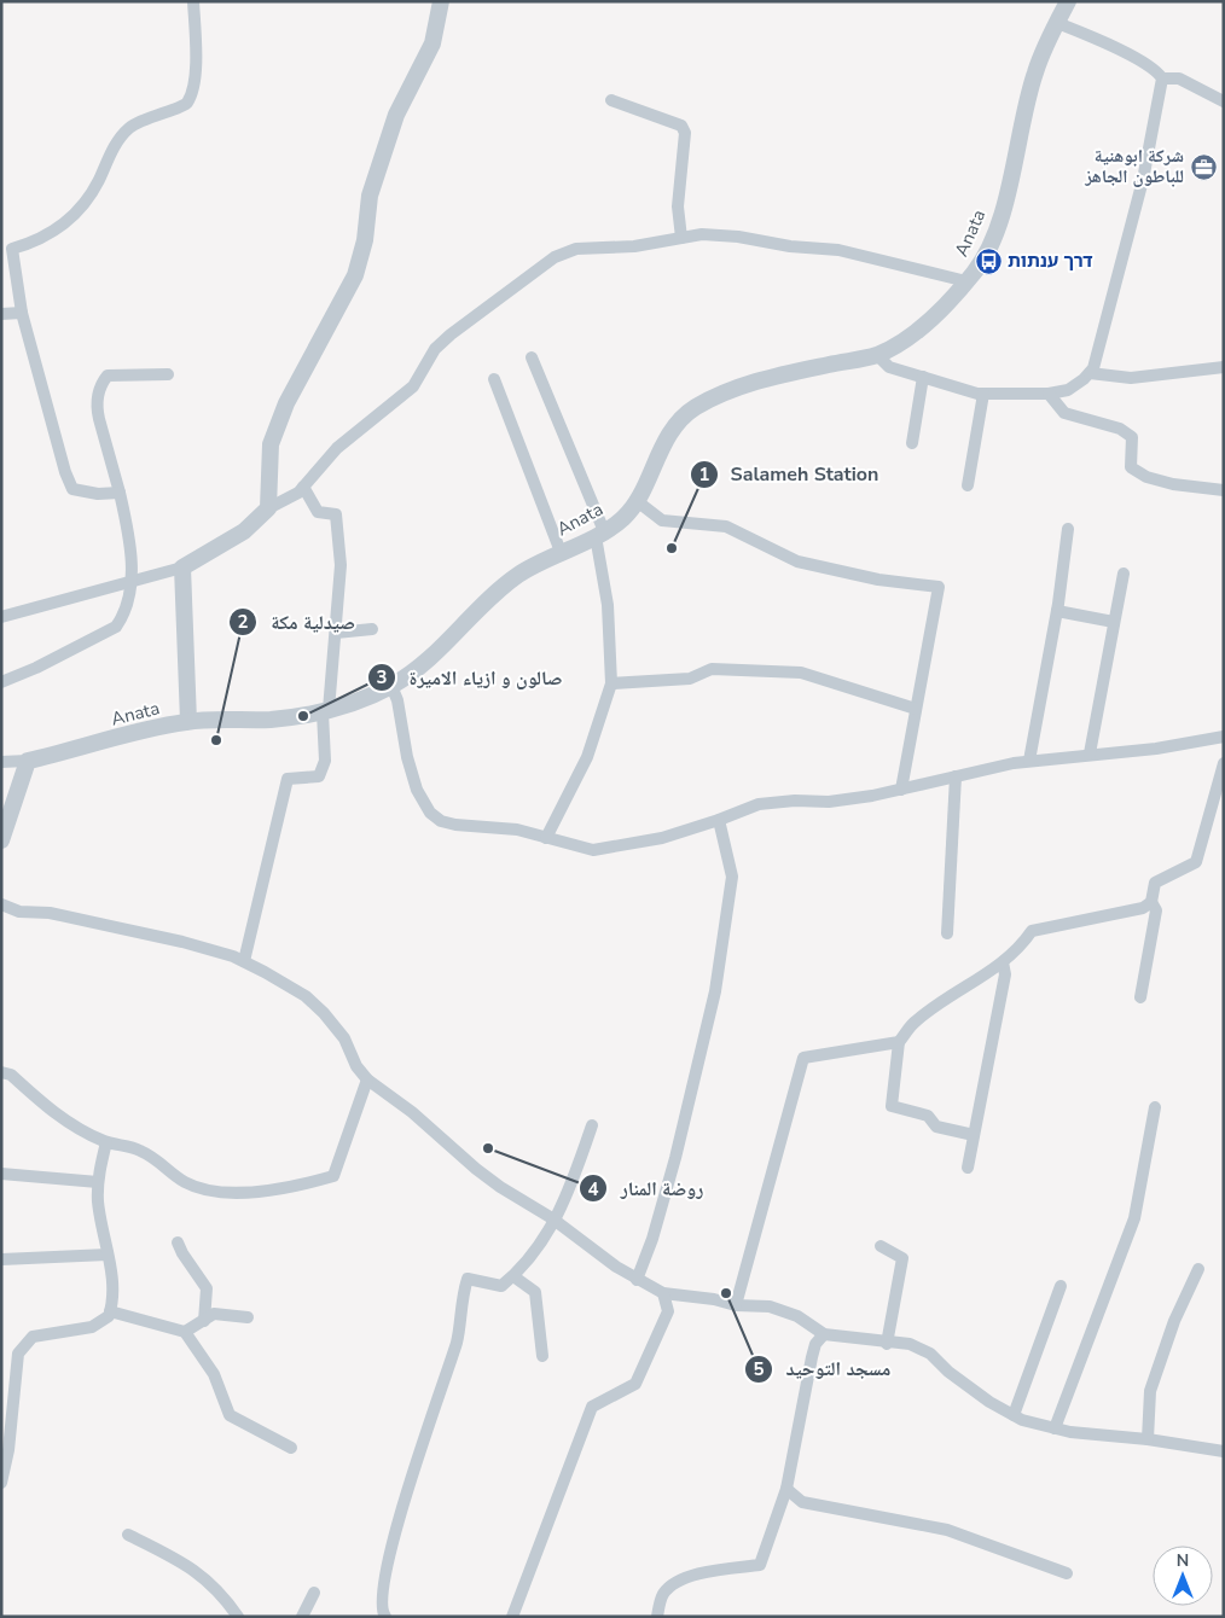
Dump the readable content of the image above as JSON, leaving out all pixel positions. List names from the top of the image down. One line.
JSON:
{"streets":{"street":["Anata"]},"places":{"office":["شركة ابوهنية للباطون الجاهز"],"bus stop":["דרך ענתות"],"other":["Salameh Station","صالون و ازياء الاميرة","صيدلية مكة","روضة المنار","مسجد التوحيد"]},"north":"top"}
